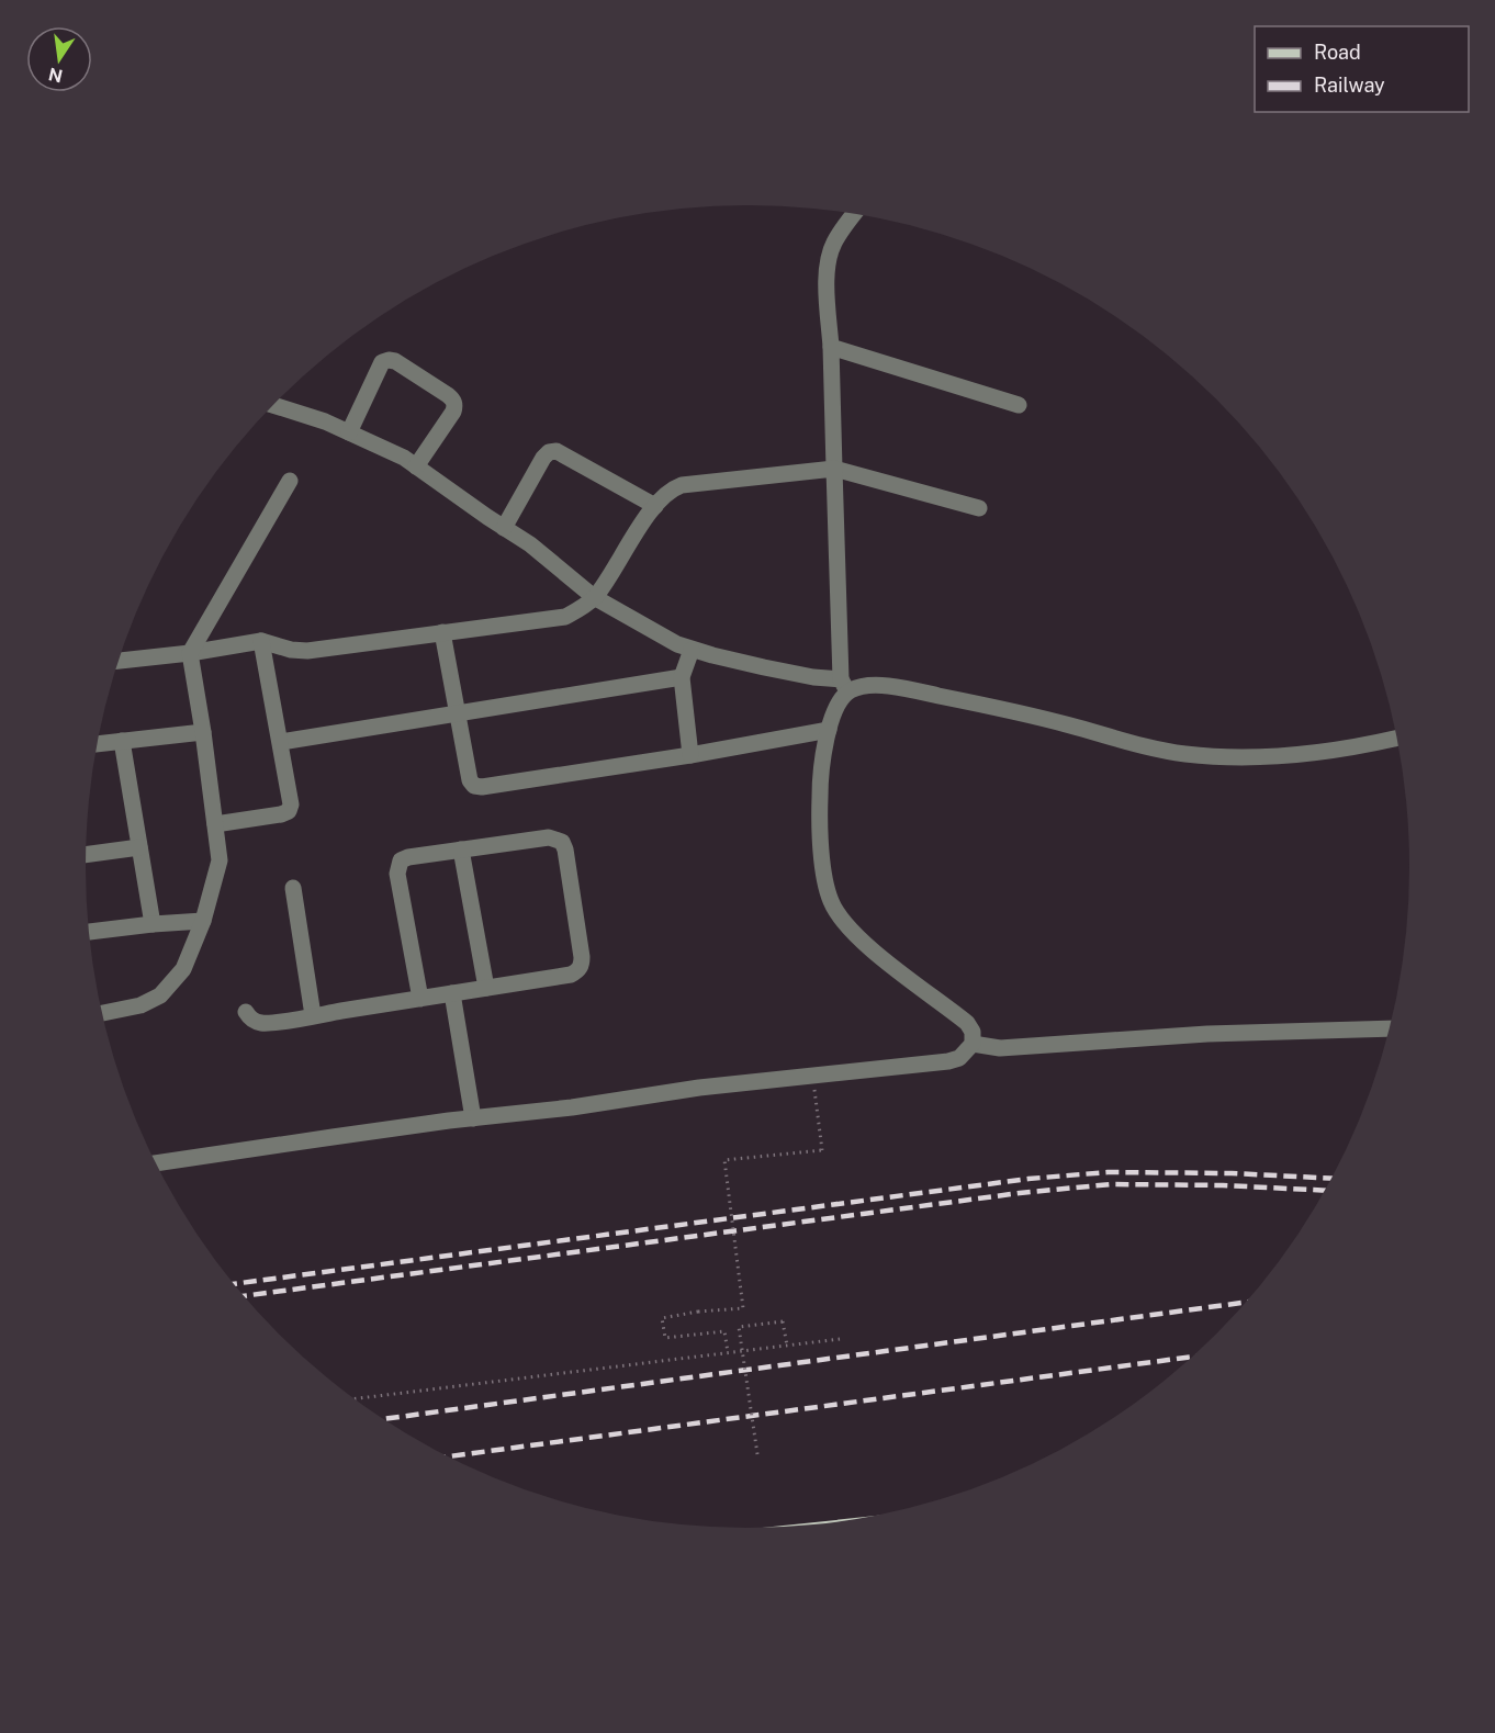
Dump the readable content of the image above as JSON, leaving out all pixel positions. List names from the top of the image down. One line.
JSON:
{"legend":["Road","Railway"],"north":"bottom"}
